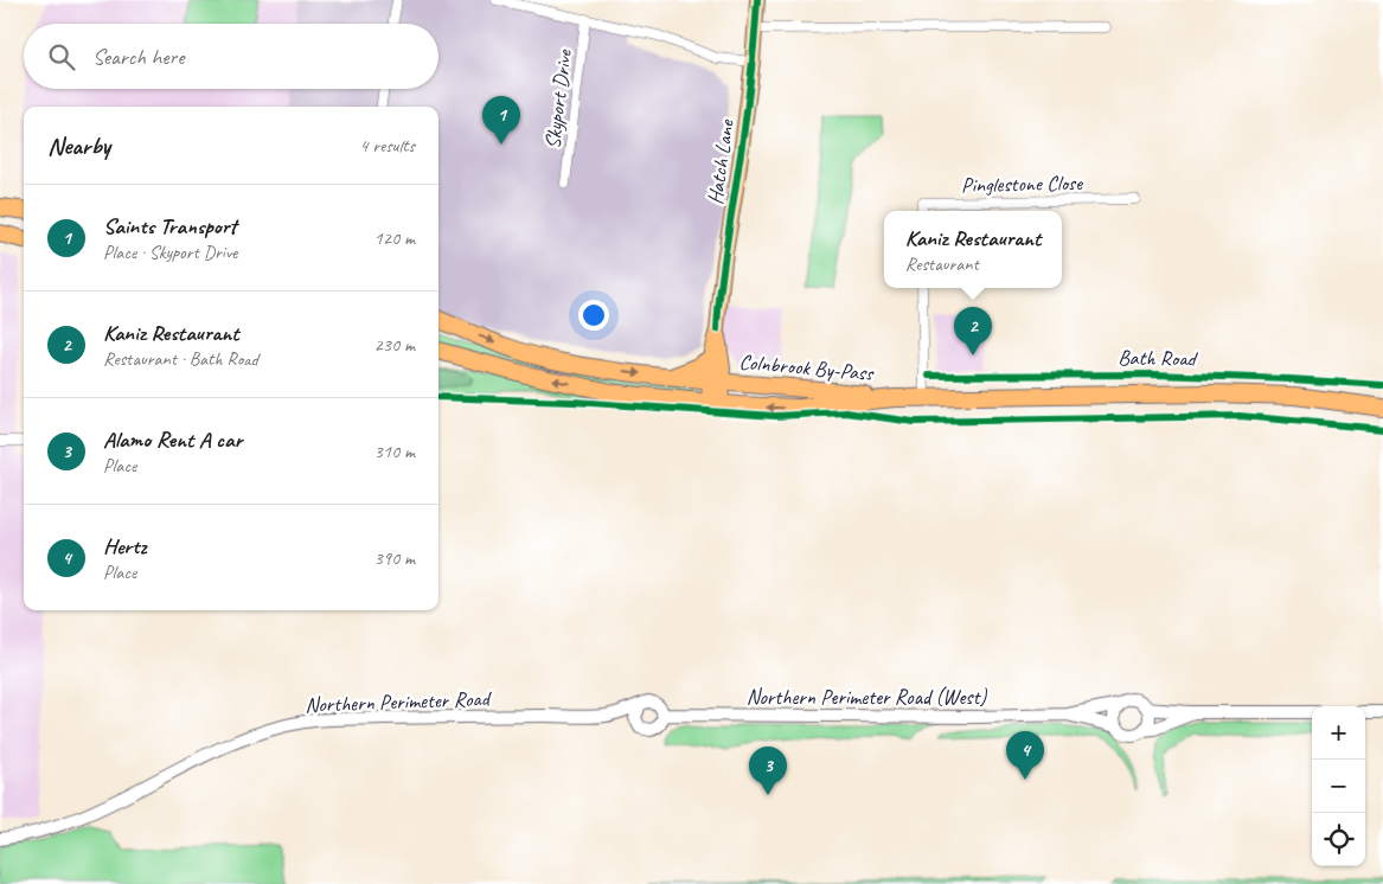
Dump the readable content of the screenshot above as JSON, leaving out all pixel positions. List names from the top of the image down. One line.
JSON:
{"streets":{"highway":["Bath Road","Colnbrook By-Pass"],"main road":["Hatch Lane"],"street":["Skyport Drive","Pinglestone Close","Northern Perimeter Road (West)","Northern Perimeter Road"]},"crossings":[["Hatch Lane","Colnbrook By-Pass"],["Bath Road","Colnbrook By-Pass"],["Northern Perimeter Road (West)","Northern Perimeter Road"]],"page":{"search":"Search here","pins":["1","2","4","3"],"heading":["Nearby","4 results"],"list":[{"mark":"1","name":"Saints Transport","note":"Place · Skyport Drive","value":"120 m"},{"mark":"2","name":"Kaniz Restaurant","note":"Restaurant · Bath Road","value":"230 m"},{"mark":"3","name":"Alamo Rent A car","note":"Place","value":"310 m"},{"mark":"4","name":"Hertz","note":"Place","value":"390 m"}],"popup":["Kaniz Restaurant","Restaurant"],"map_buttons":["+","−"]}}
